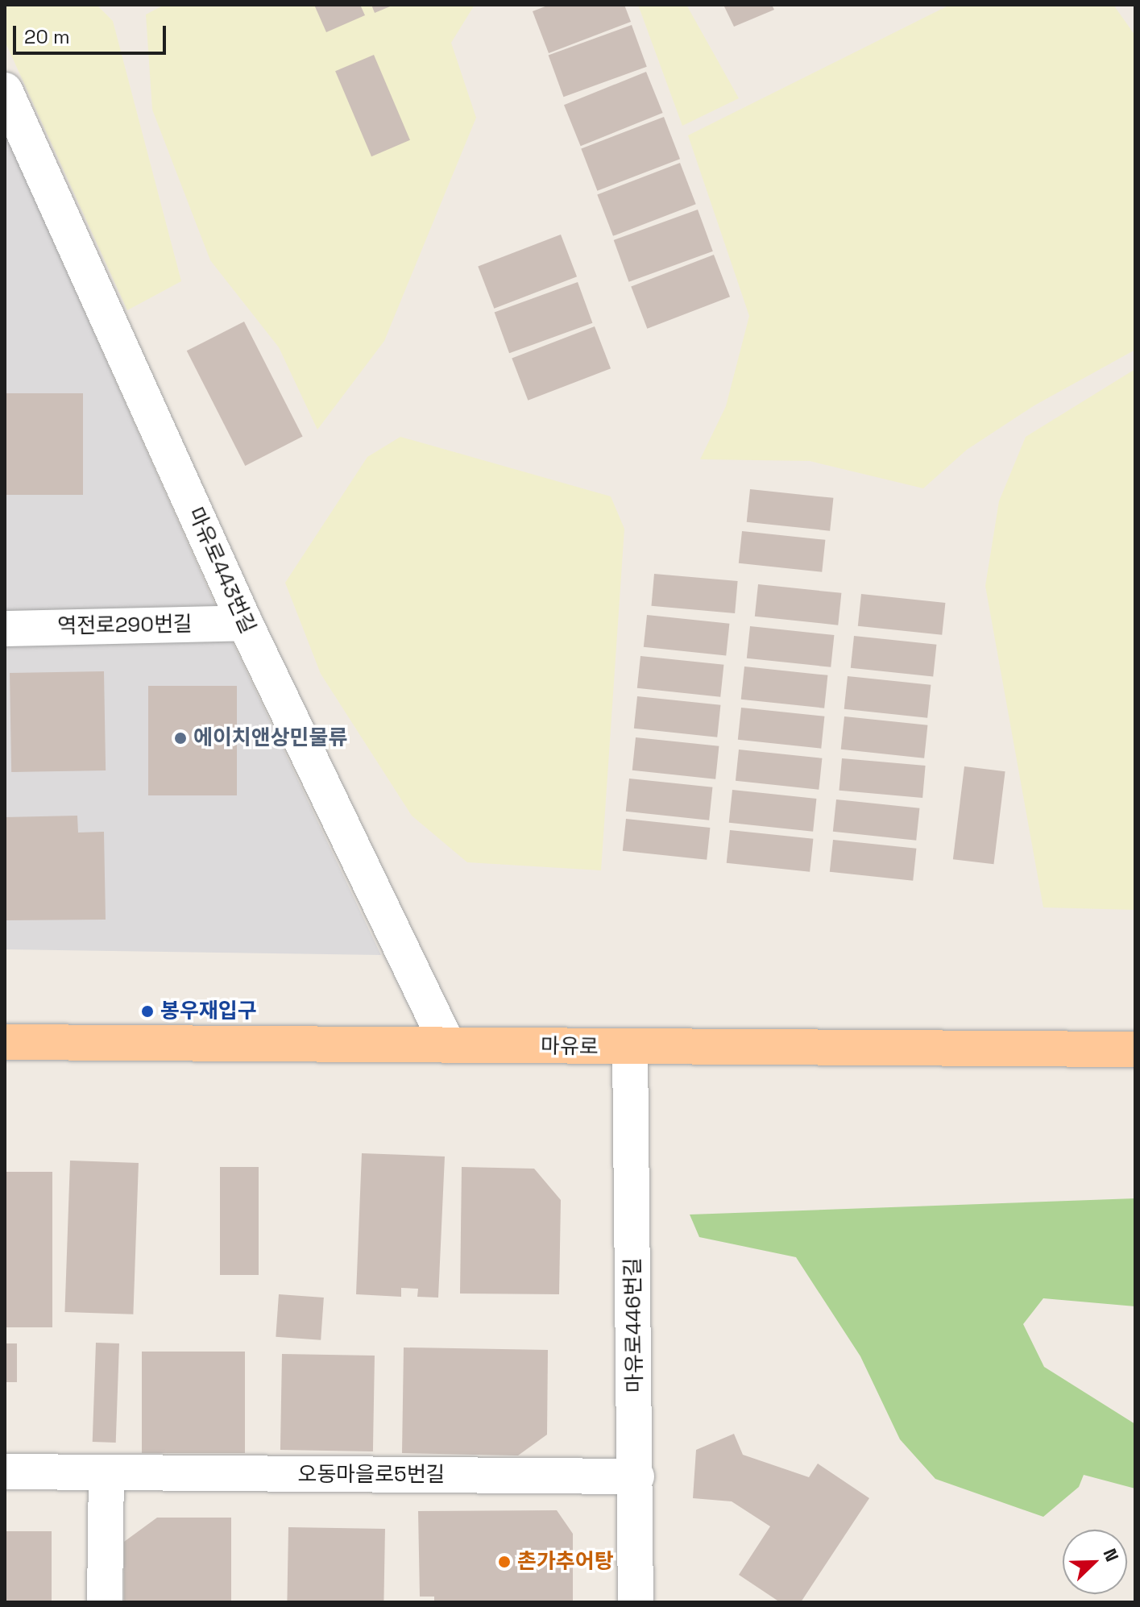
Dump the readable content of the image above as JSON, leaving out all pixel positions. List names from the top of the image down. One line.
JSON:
{"streets":{"main road":["마유로"],"street":["마유로443번길","역전로290번길","마유로446번길","오동마을로5번길"]},"crossings":[["마유로443번길","역전로290번길"],["마유로443번길","마유로"],["마유로","마유로446번길"],["마유로446번길","오동마을로5번길"]],"places":["에이치앤상민물류","봉우재입구","촌가추어탕"],"scale_bar":"20 m","north":"top right"}
